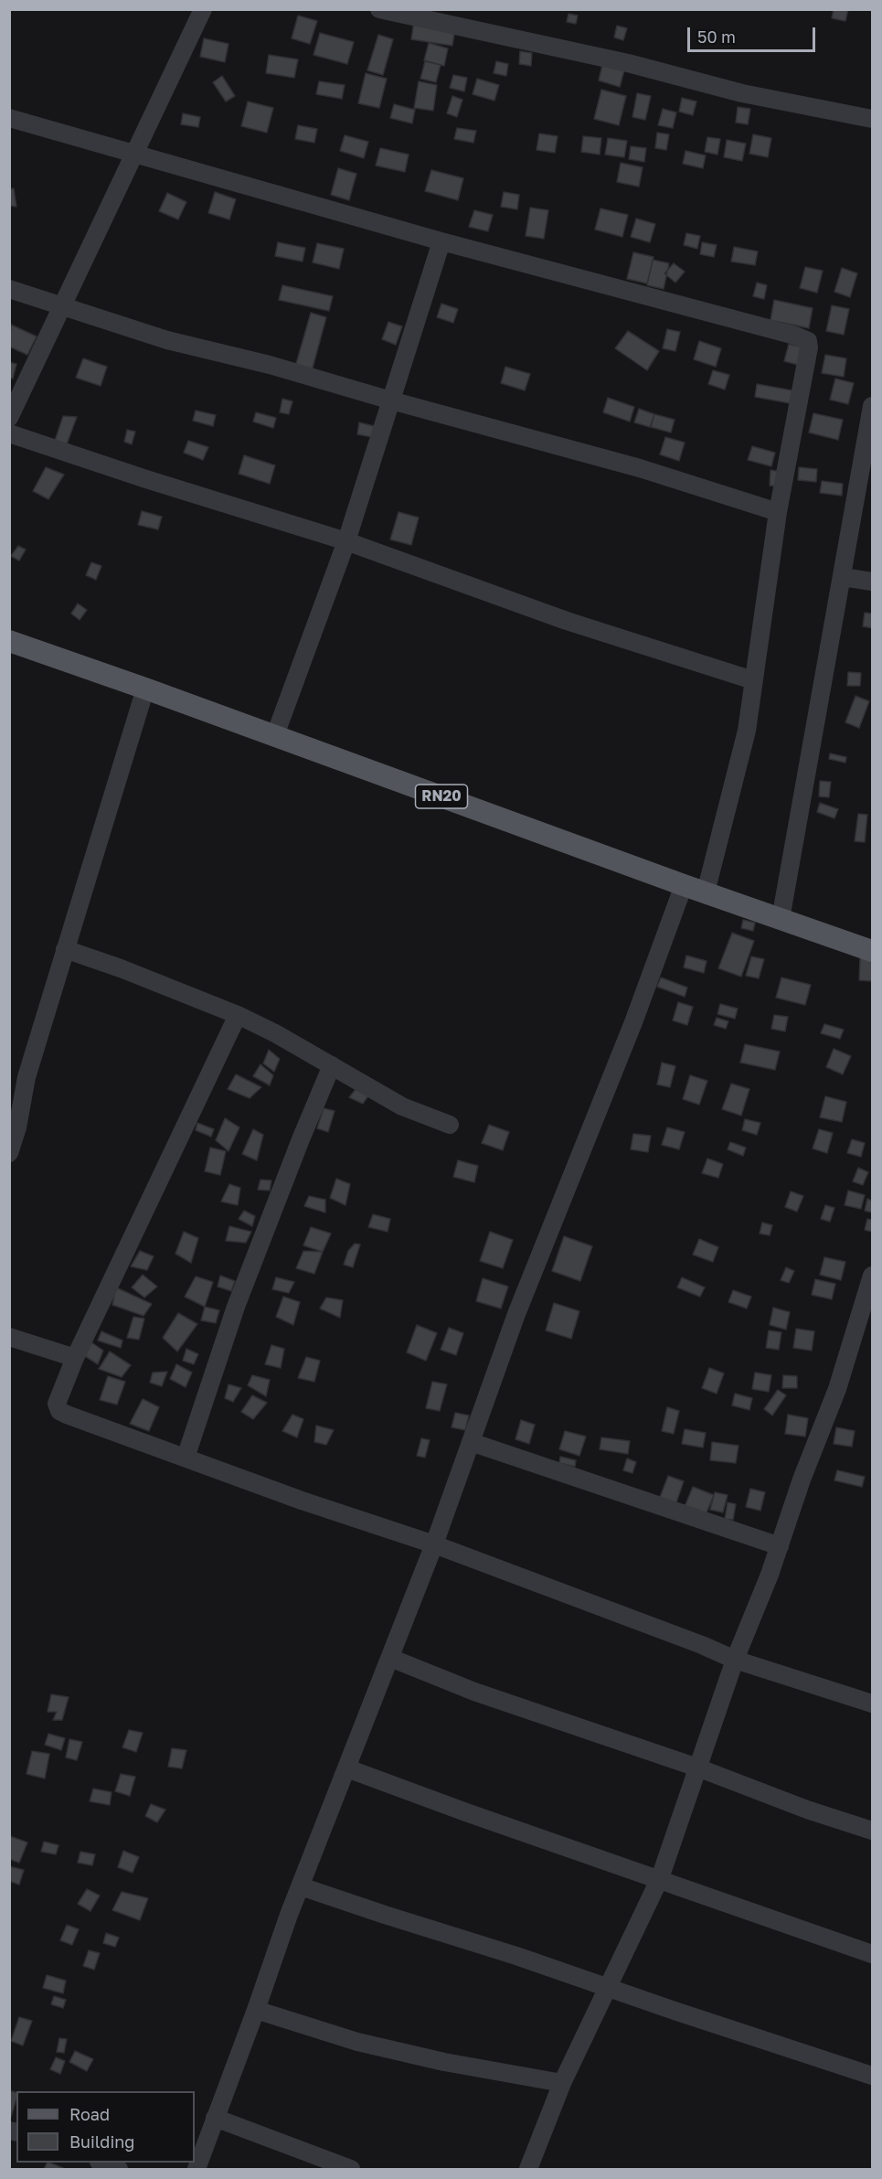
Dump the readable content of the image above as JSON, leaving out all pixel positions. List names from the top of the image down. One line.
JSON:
{"streets":{"main road":["RN20"]},"legend":["Road","Building"],"scale_bar":"50 m"}
